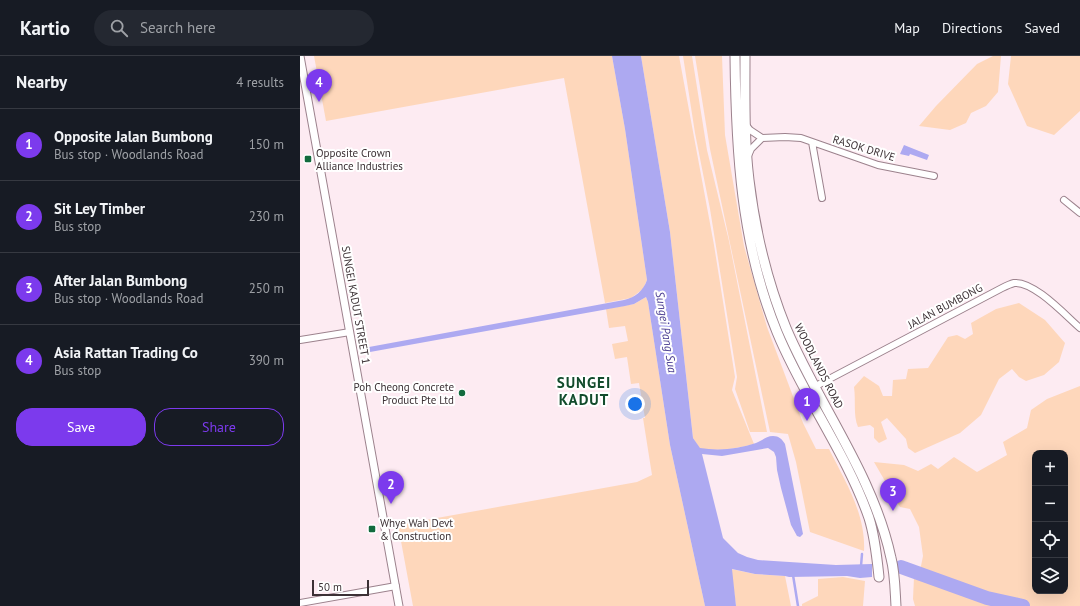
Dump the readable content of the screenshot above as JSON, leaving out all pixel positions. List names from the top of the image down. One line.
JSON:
{"streets":{"main road":["WOODLANDS ROAD"],"street":["RASOK DRIVE","SUNGEI KADUT STREET 1","JALAN BUMBONG"]},"crossings":[["JALAN BUMBONG","WOODLANDS ROAD"]],"districts":["SUNGEI KADUT"],"water":["Sungei Pang Sua"],"places":{"transit":["Opposite Crown Alliance Industries","Whye Wah Devt & Construction"],"other":["Poh Cheong Concrete Product Pte Ltd"]},"scale_bar":"50 m","page":{"header":"Kartio","search":"Search here","nav":["Map","Directions","Saved"],"heading":["Nearby","4 results"],"pins":["4","1","2","3"],"list":[{"mark":"1","name":"Opposite Jalan Bumbong","note":"Bus stop · Woodlands Road","value":"150 m"},{"mark":"2","name":"Sit Ley Timber","note":"Bus stop","value":"230 m"},{"mark":"3","name":"After Jalan Bumbong","note":"Bus stop · Woodlands Road","value":"250 m"},{"mark":"4","name":"Asia Rattan Trading Co","note":"Bus stop","value":"390 m"}],"buttons":["Save","Share"],"map_buttons":["+","−"],"scale":"50 m"}}
